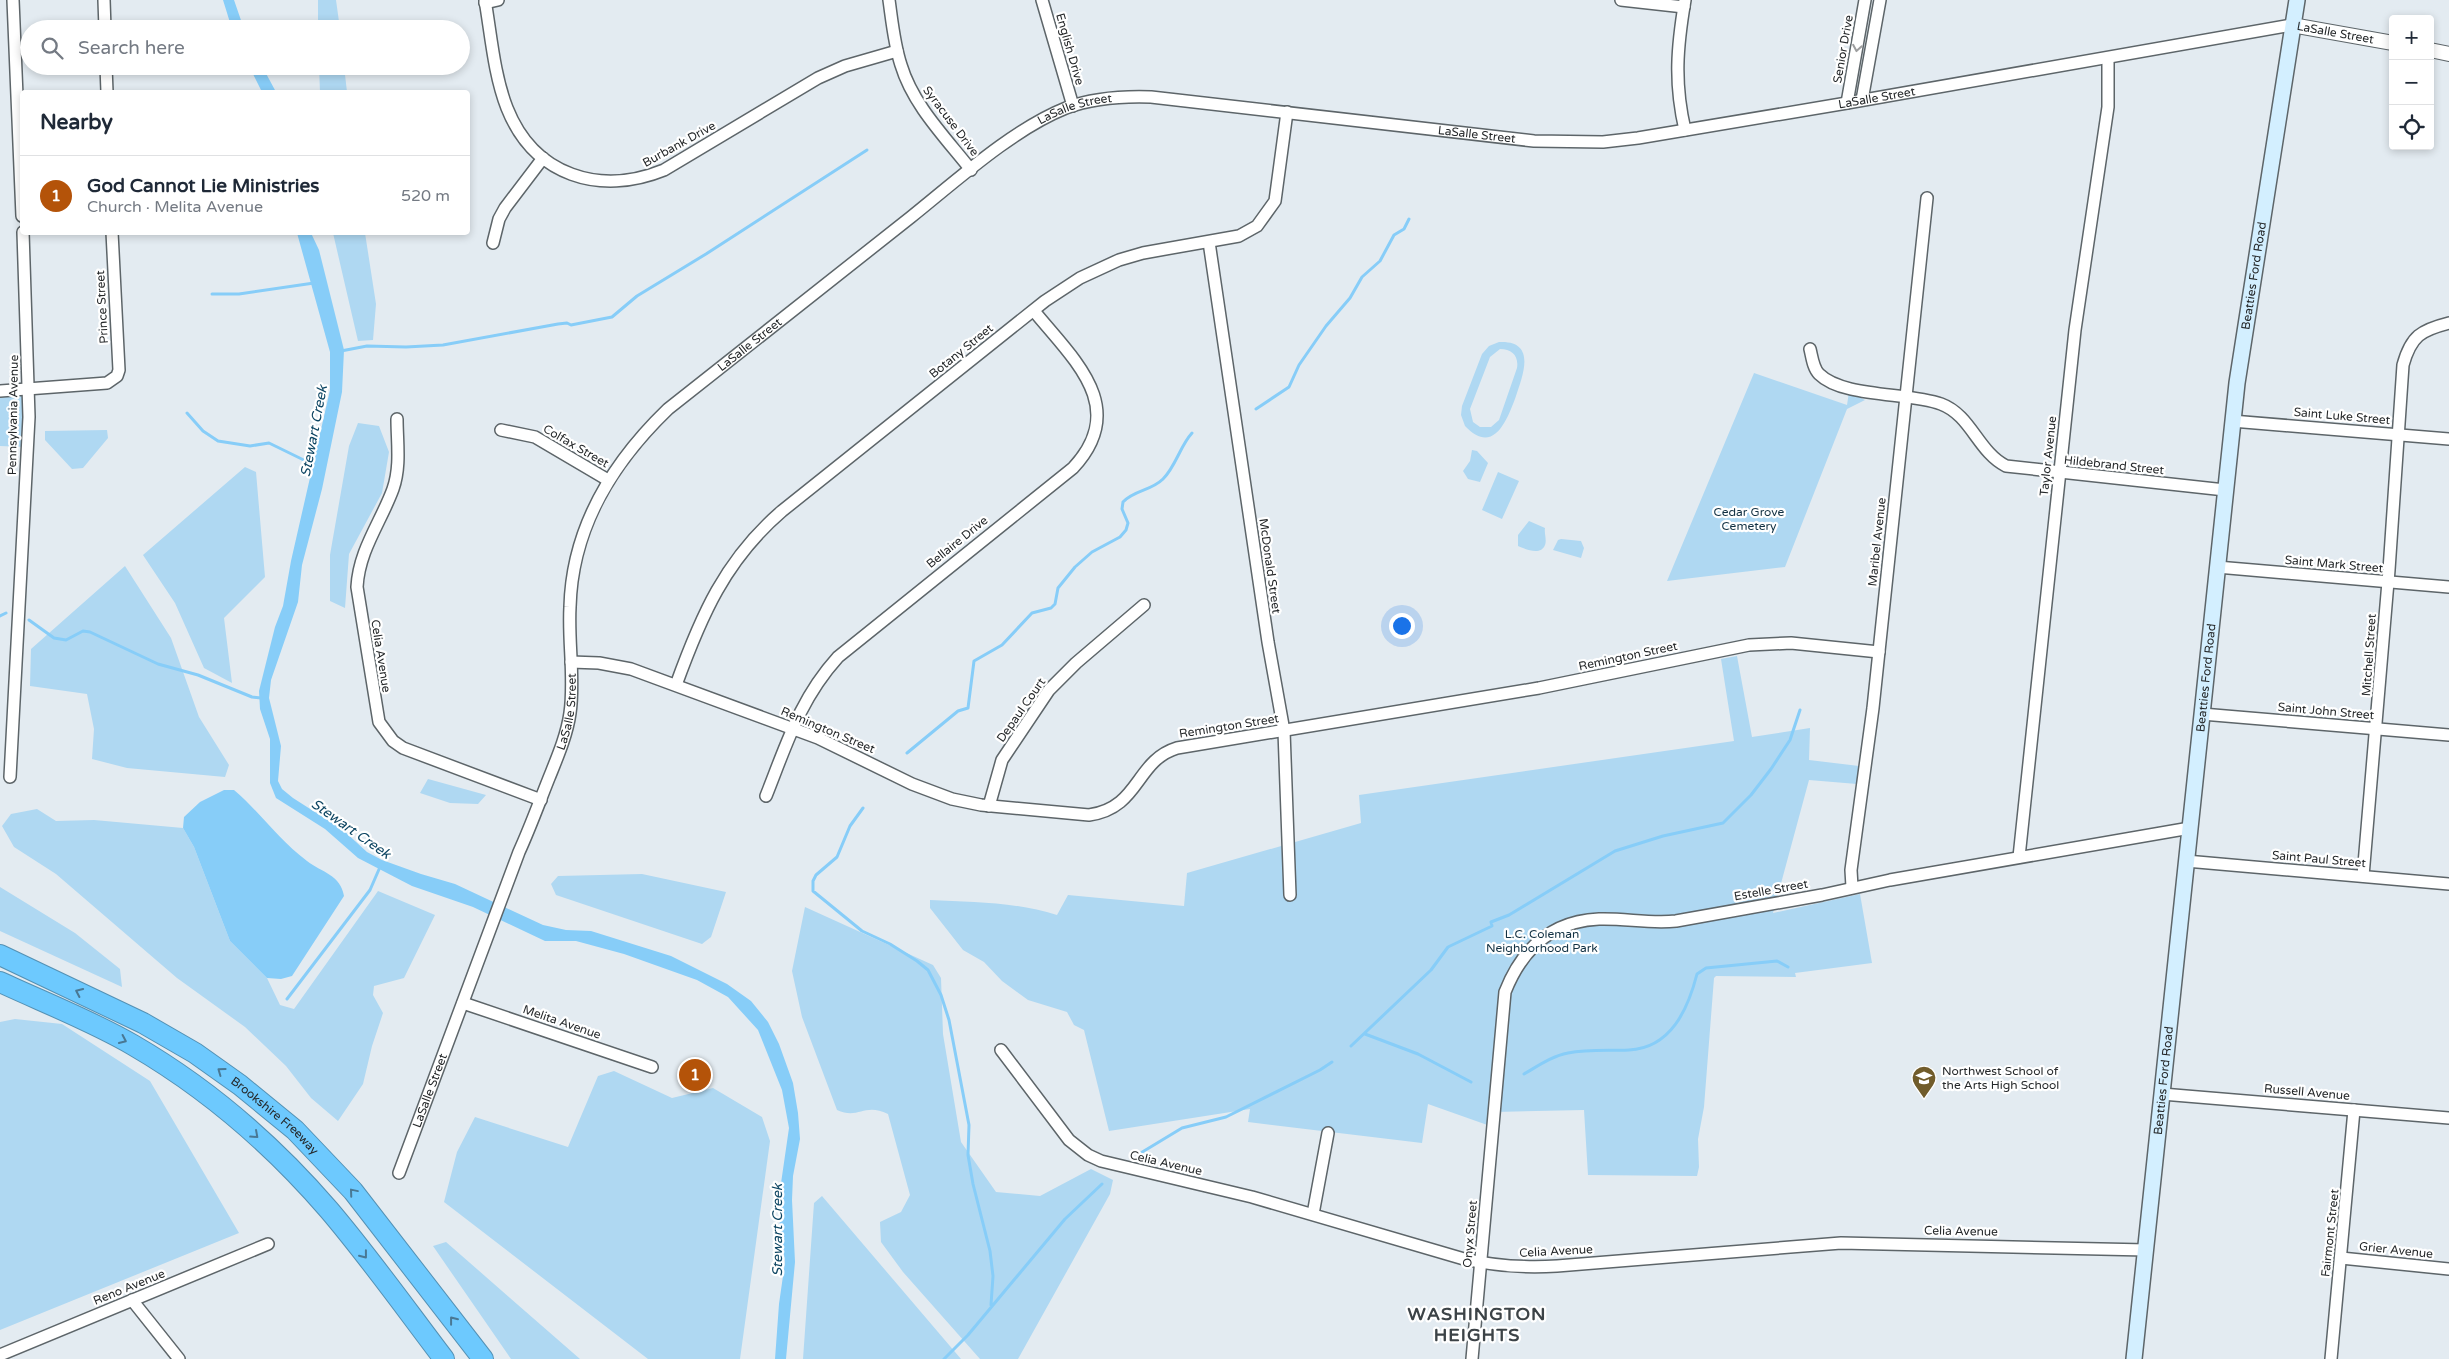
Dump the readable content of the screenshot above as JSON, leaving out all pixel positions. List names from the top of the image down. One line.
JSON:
{"streets":{"highway":["Brookshire Freeway"],"main road":["Beatties Ford Road"],"street":["LaSalle Street","English Drive","Senior Drive","Syracuse Drive","Burbank Drive","Prince Street","Botany Street","Pennsylvania Avenue","Saint Luke Street","Colfax Street","Taylor Avenue","Hildebrand Street","Bellaire Drive","Maribel Avenue","Saint Mark Street","McDonald Street","Mitchell Street","Celia Avenue","Remington Street","Depaul Court","Saint John Street","Saint Paul Street","Estelle Street","Melita Avenue","Russell Avenue","Fairmont Street","Onyx Street","Grier Avenue","Reno Avenue"]},"crossings":[["LaSalle Street","English Drive"],["LaSalle Street","Senior Drive"],["LaSalle Street","Syracuse Drive"],["LaSalle Street","Beatties Ford Road"],["LaSalle Street","Botany Street"],["LaSalle Street","Colfax Street"],["LaSalle Street","Taylor Avenue"],["LaSalle Street","Celia Avenue"],["LaSalle Street","Remington Street"],["LaSalle Street","Melita Avenue"],["Syracuse Drive","Burbank Drive"],["Beatties Ford Road","Saint Luke Street"],["Beatties Ford Road","Hildebrand Street"],["Beatties Ford Road","Saint Mark Street"],["Beatties Ford Road","Celia Avenue"],["Beatties Ford Road","Saint John Street"],["Beatties Ford Road","Saint Paul Street"],["Beatties Ford Road","Estelle Street"],["Beatties Ford Road","Russell Avenue"],["Prince Street","Pennsylvania Avenue"],["Botany Street","Bellaire Drive"],["Botany Street","McDonald Street"],["Botany Street","Remington Street"],["Saint Luke Street","Mitchell Street"],["Taylor Avenue","Hildebrand Street"],["Taylor Avenue","Estelle Street"],["Hildebrand Street","Maribel Avenue"],["Bellaire Drive","Remington Street"],["Maribel Avenue","Remington Street"],["Maribel Avenue","Estelle Street"],["Saint Mark Street","Mitchell Street"],["McDonald Street","Remington Street"],["Mitchell Street","Saint John Street"],["Mitchell Street","Saint Paul Street"],["Celia Avenue","Onyx Street"],["Remington Street","Depaul Court"],["Estelle Street","Onyx Street"],["Russell Avenue","Fairmont Street"],["Fairmont Street","Grier Avenue"]],"districts":["WASHINGTON HEIGHTS"],"water":["Stewart Creek"],"parks":["Cedar Grove Cemetery","L.C. Coleman Neighborhood Park"],"places":{"school or university":["Northwest School of the Arts High School"]},"page":{"map_buttons":["+","−"],"search":"Search here","heading":"Nearby","list":[{"mark":"1","name":"God Cannot Lie Ministries","note":"Church · Melita Avenue","value":"520 m"}],"pins":"1"}}
